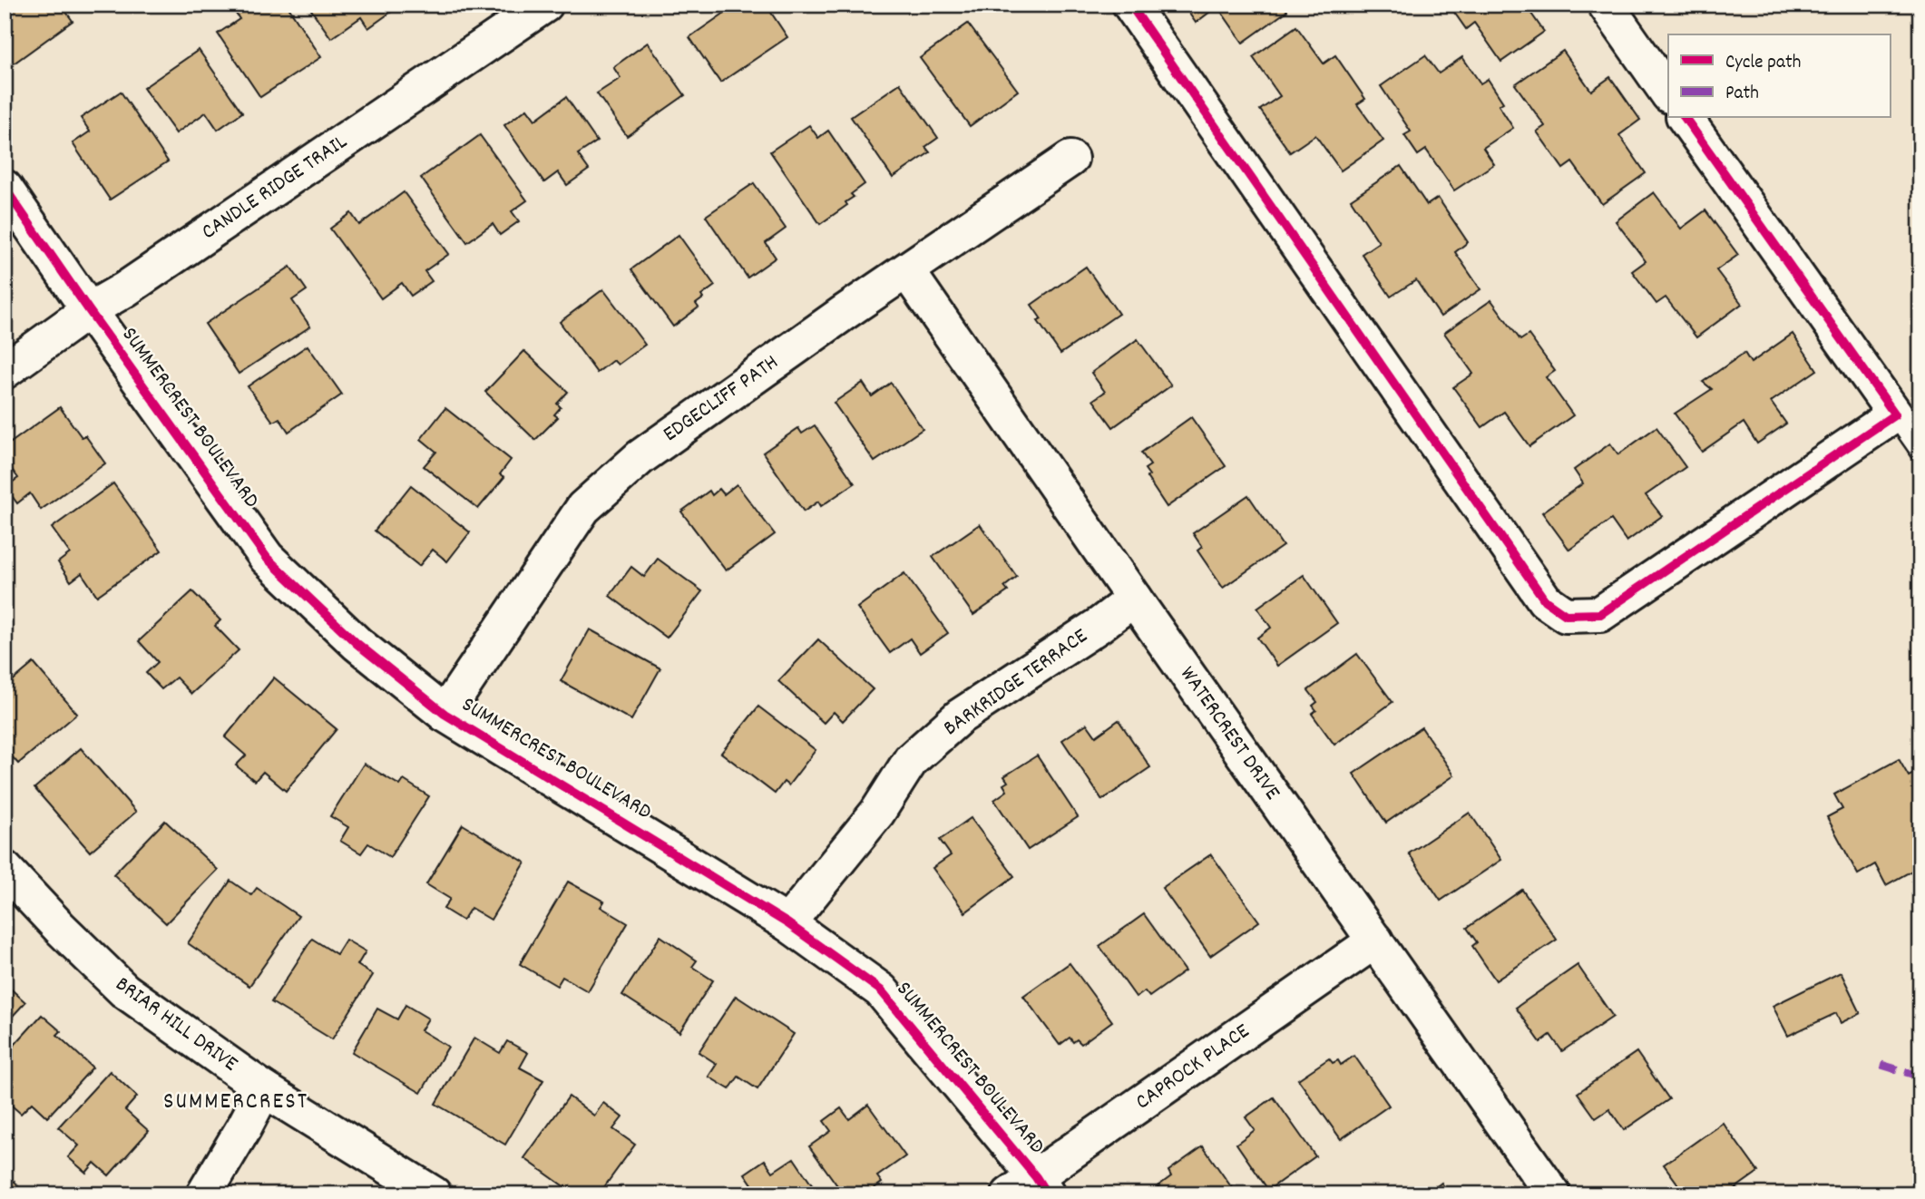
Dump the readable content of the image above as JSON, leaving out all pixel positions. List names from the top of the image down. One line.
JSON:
{"streets":{"street":["CANDLE RIDGE TRAIL","EDGECLIFF PATH","SUMMERCREST BOULEVARD","BARKRIDGE TERRACE","WATERCREST DRIVE","BRIAR HILL DRIVE","CAPROCK PLACE"]},"crossings":[["CANDLE RIDGE TRAIL","SUMMERCREST BOULEVARD"],["EDGECLIFF PATH","SUMMERCREST BOULEVARD"],["EDGECLIFF PATH","WATERCREST DRIVE"],["SUMMERCREST BOULEVARD","BARKRIDGE TERRACE"],["SUMMERCREST BOULEVARD","CAPROCK PLACE"],["BARKRIDGE TERRACE","WATERCREST DRIVE"],["WATERCREST DRIVE","CAPROCK PLACE"]],"districts":["SUMMERCREST"],"legend":["Cycle path","Path"]}
